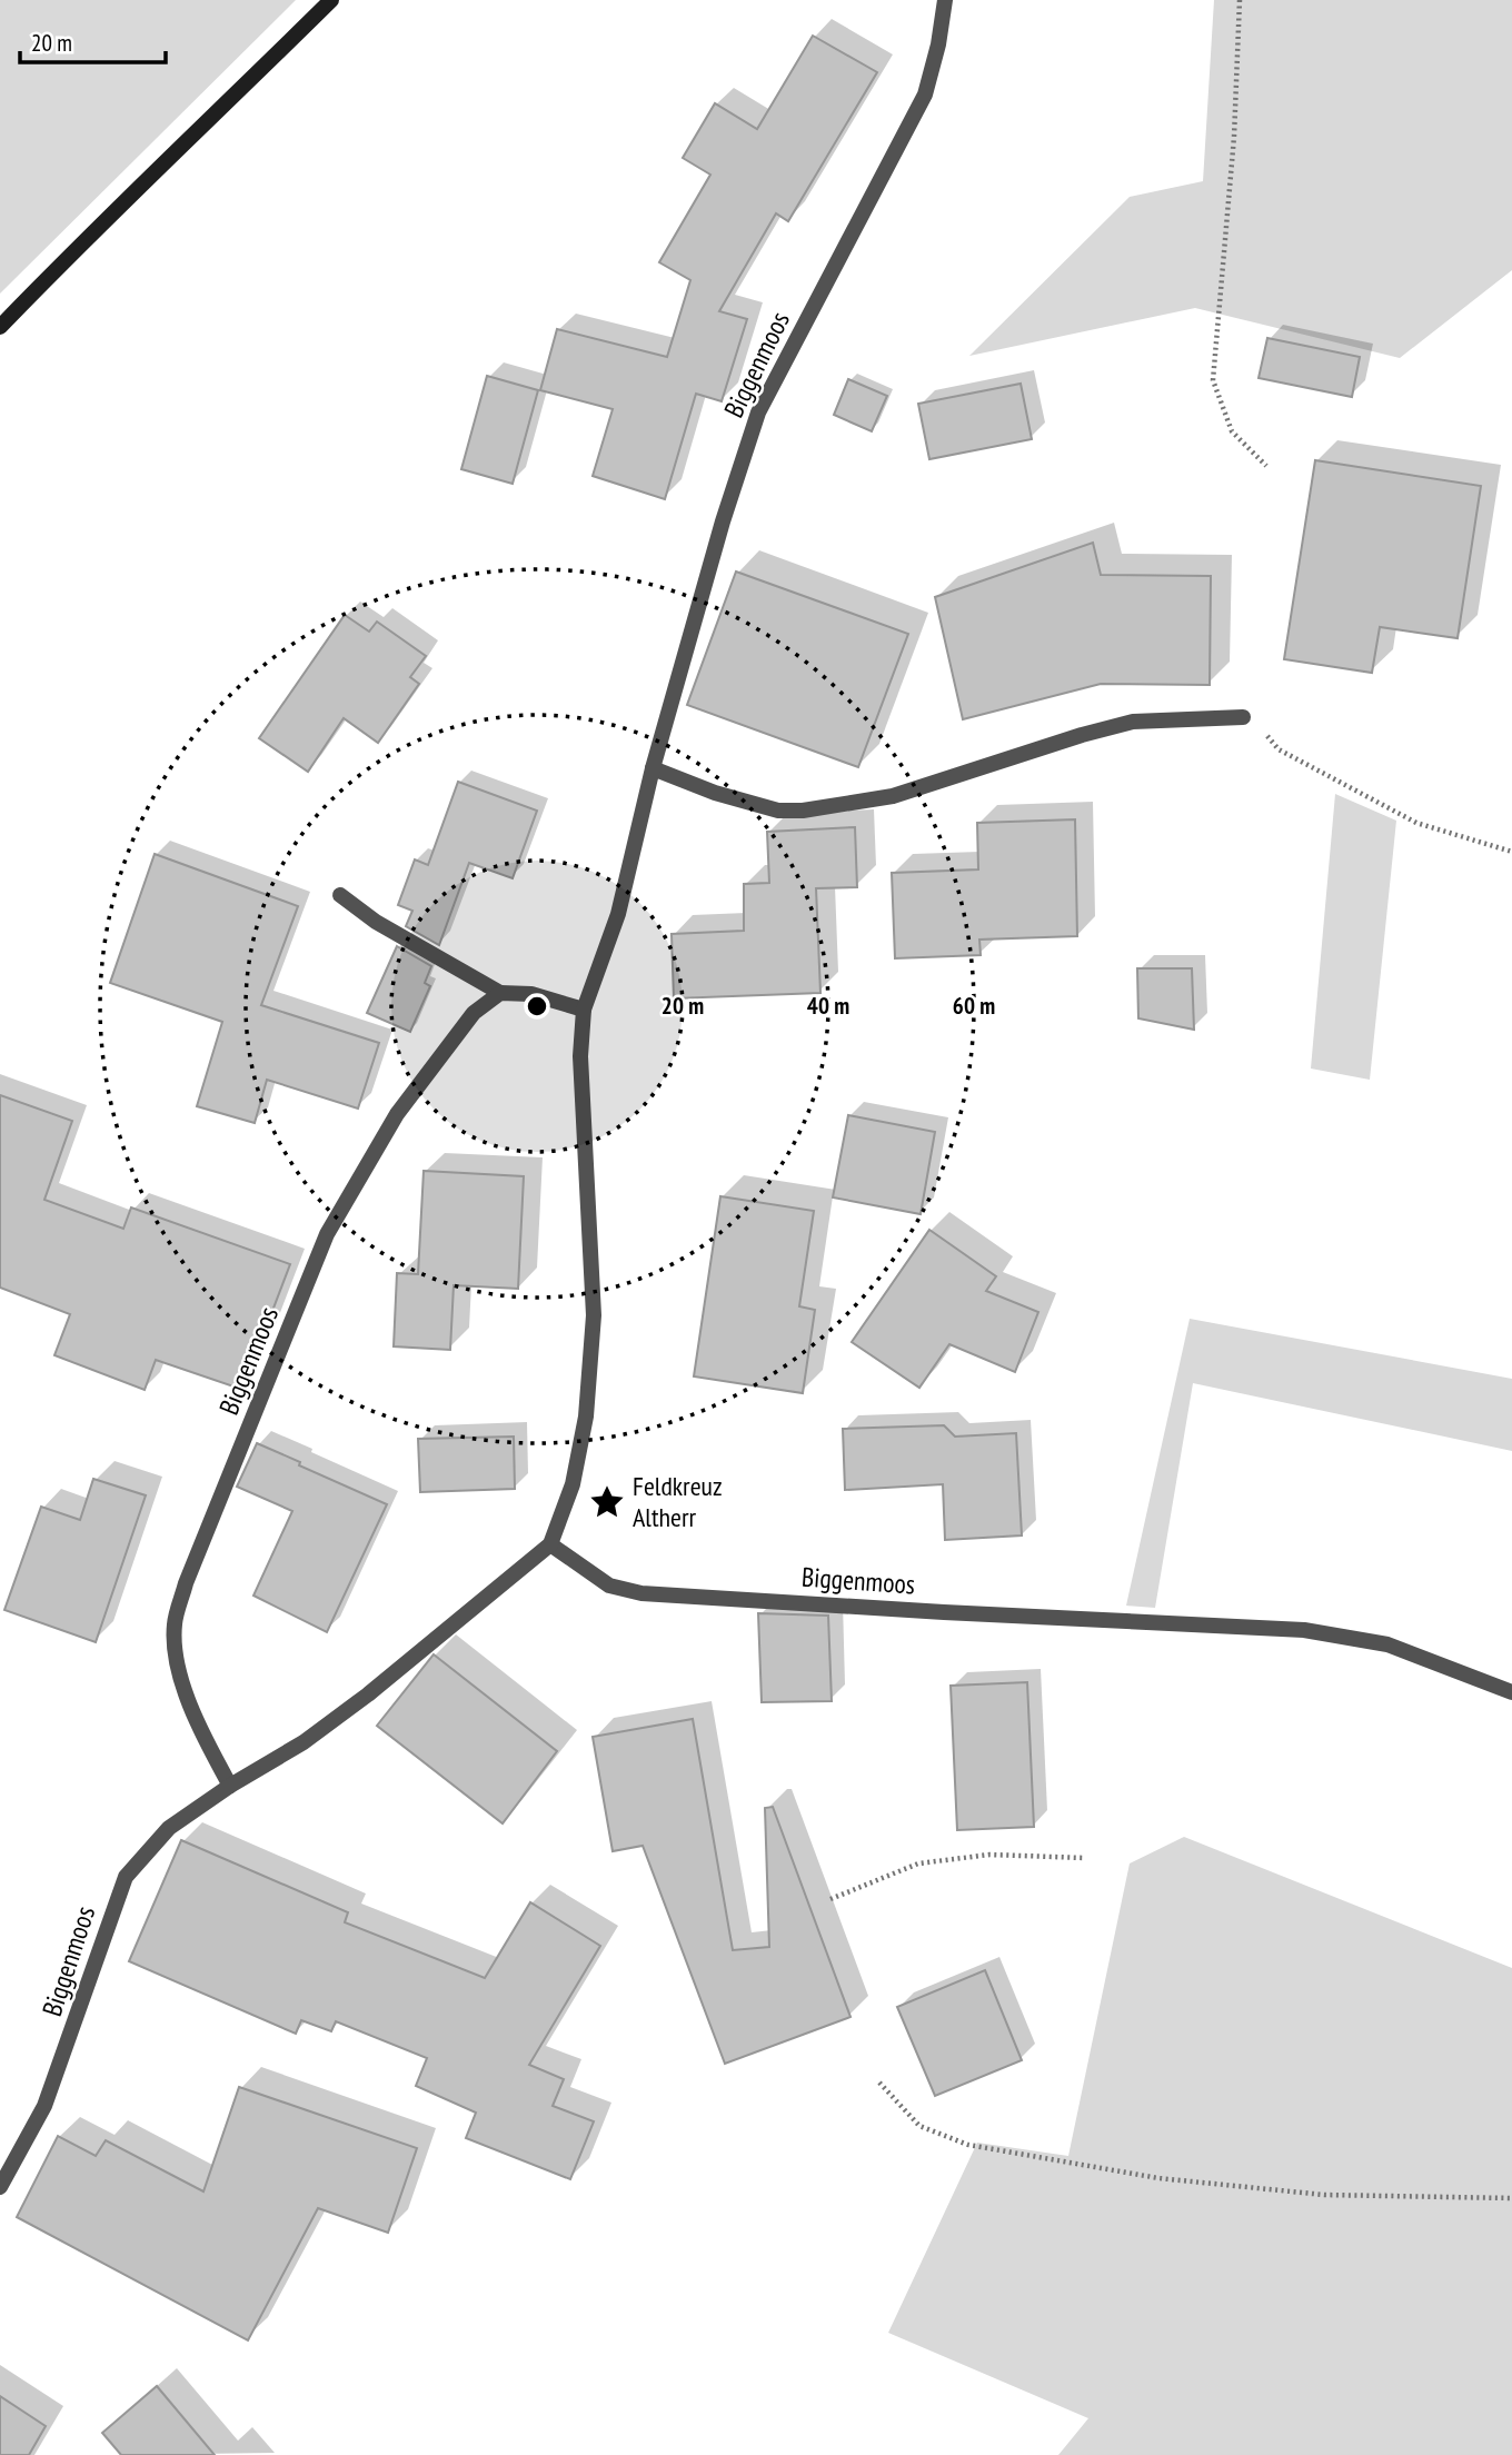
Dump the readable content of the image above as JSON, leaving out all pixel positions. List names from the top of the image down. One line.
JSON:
{"streets":{"street":["Biggenmoos"]},"places":{"place":["Feldkreuz Altherr"]},"scale_bar":"20 m","rings":["20 m","40 m","60 m"]}
